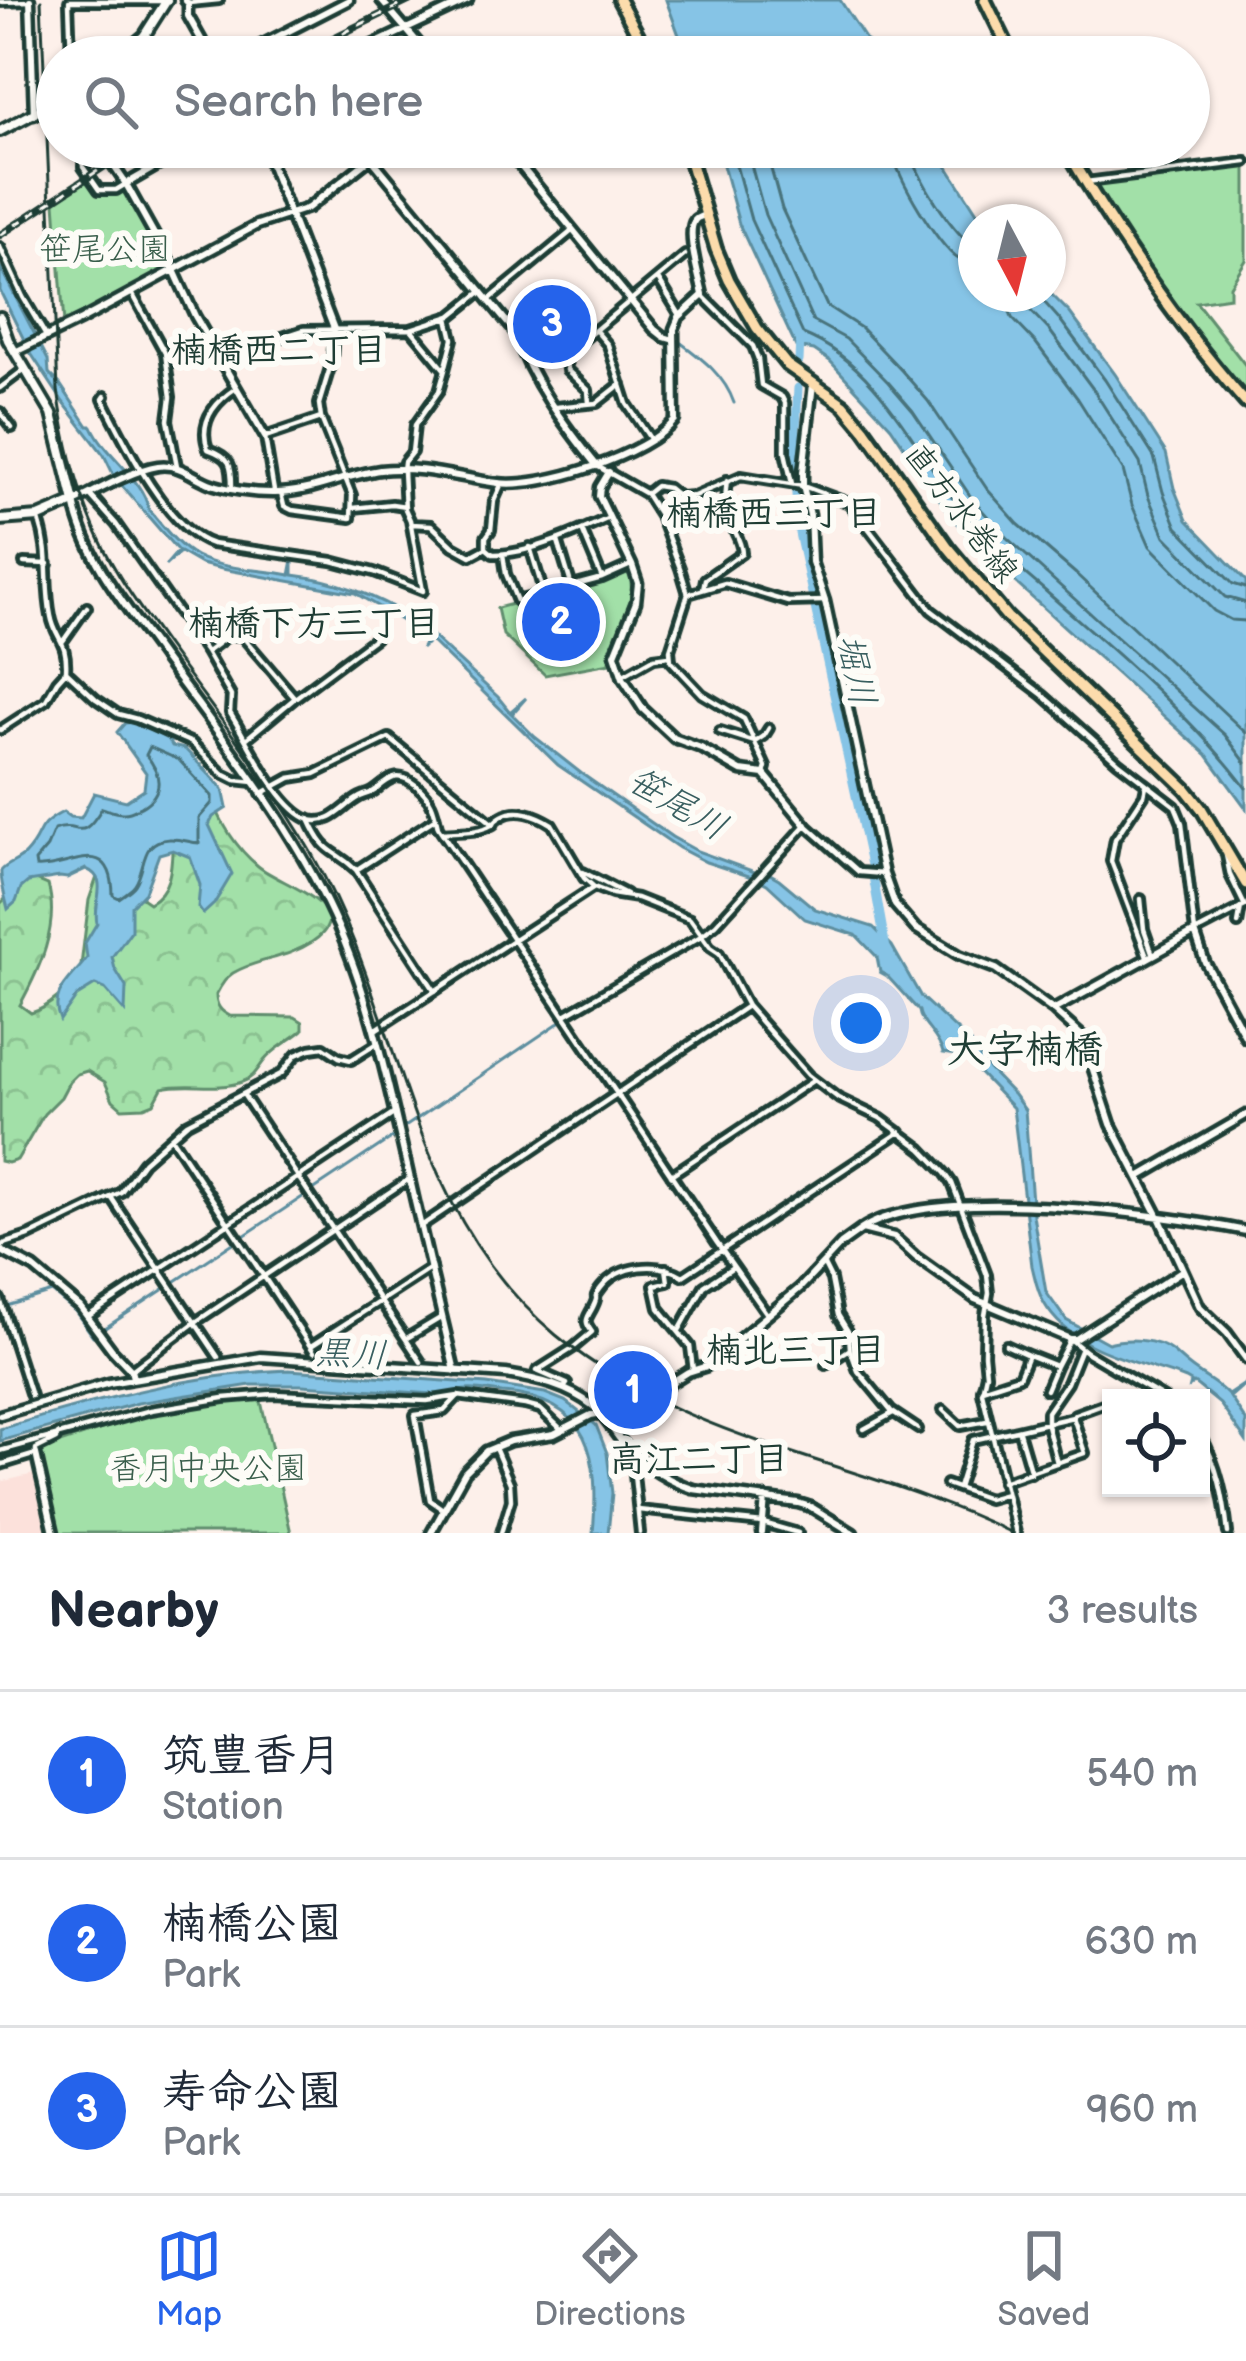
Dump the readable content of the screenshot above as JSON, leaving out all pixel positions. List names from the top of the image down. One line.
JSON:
{"streets":{"main road":["直方水巻線"]},"districts":["楠橋西二丁目","楠橋西三丁目","楠橋下方三丁目","大字楠橋","楠北三丁目","高江二丁目"],"water":["堀川","笹尾川","黒川"],"parks":["笹尾公園","香月中央公園"],"north":"bottom","page":{"search":"Search here","pins":["3","2","1"],"heading":["Nearby","3 results"],"list":[{"mark":"1","name":"筑豊香月","note":"Station","value":"540 m"},{"mark":"2","name":"楠橋公園","note":"Park","value":"630 m"},{"mark":"3","name":"寿命公園","note":"Park","value":"960 m"}],"nav":["Map","Directions","Saved"]}}
